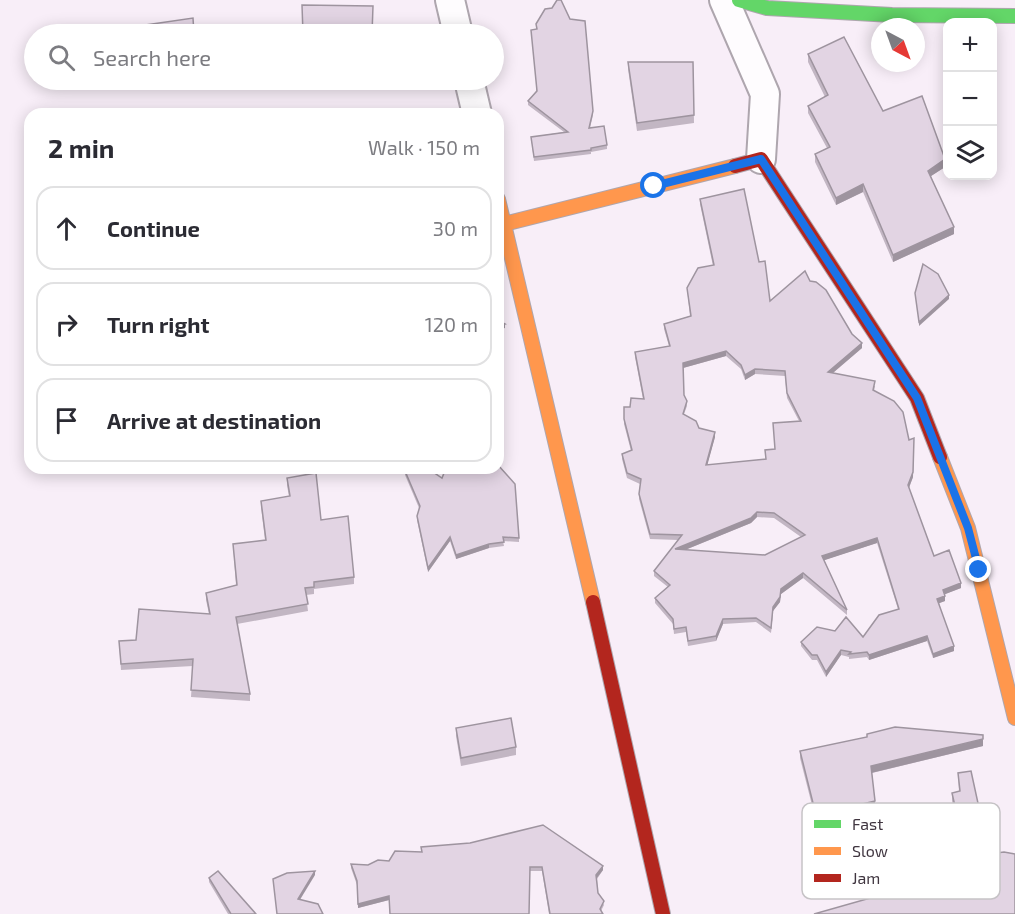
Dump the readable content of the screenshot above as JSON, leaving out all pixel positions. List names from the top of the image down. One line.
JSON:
{"legend":["Fast","Slow","Jam"],"north":"bottom right","page":{"map_buttons":["+","−"],"search":"Search here","heading":["2 min","Walk · 150 m"],"list":[["Continue","30 m"],["Turn right","120 m"],"Arrive at destination"]}}
